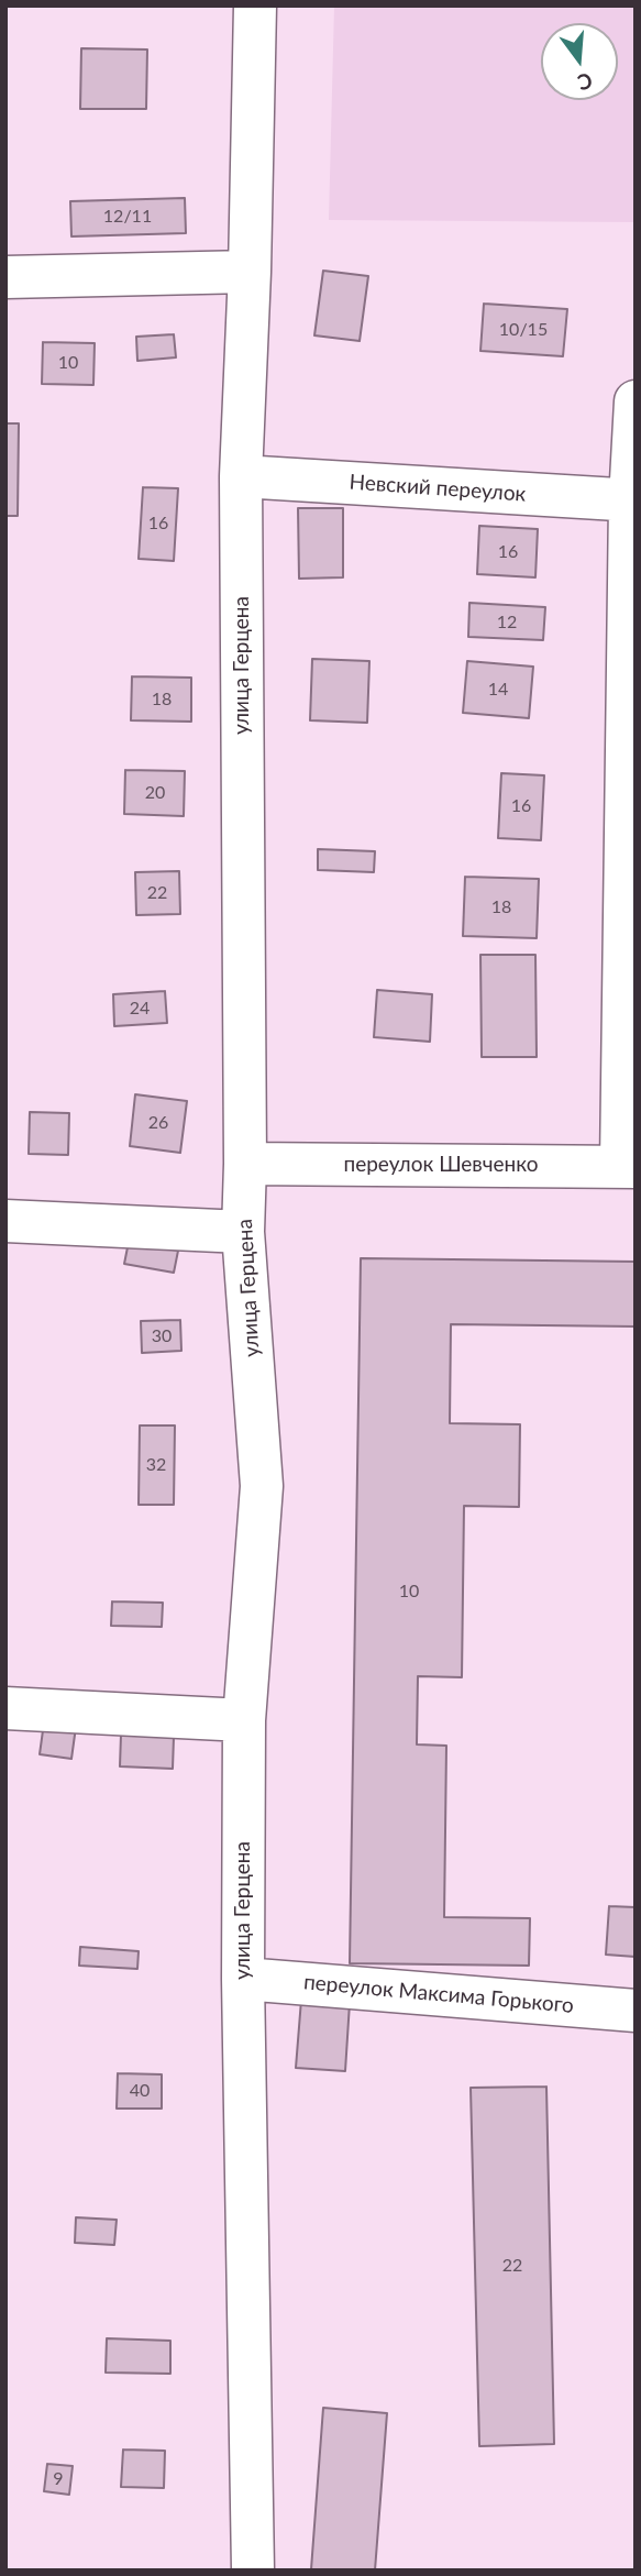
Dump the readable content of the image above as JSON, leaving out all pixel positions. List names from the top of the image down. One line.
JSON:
{"streets":{"street":["Невский переулок","улица Герцена","переулок Шевченко","переулок Максима Горького"]},"crossings":[["Невский переулок","улица Герцена"],["улица Герцена","переулок Шевченко"],["улица Герцена","переулок Максима Горького"]],"house_numbers":["12/11","10/15","10","16","16","12","14","18","20","16","22","18","24","26","30","32","10","40","22","9"],"north":"bottom"}
